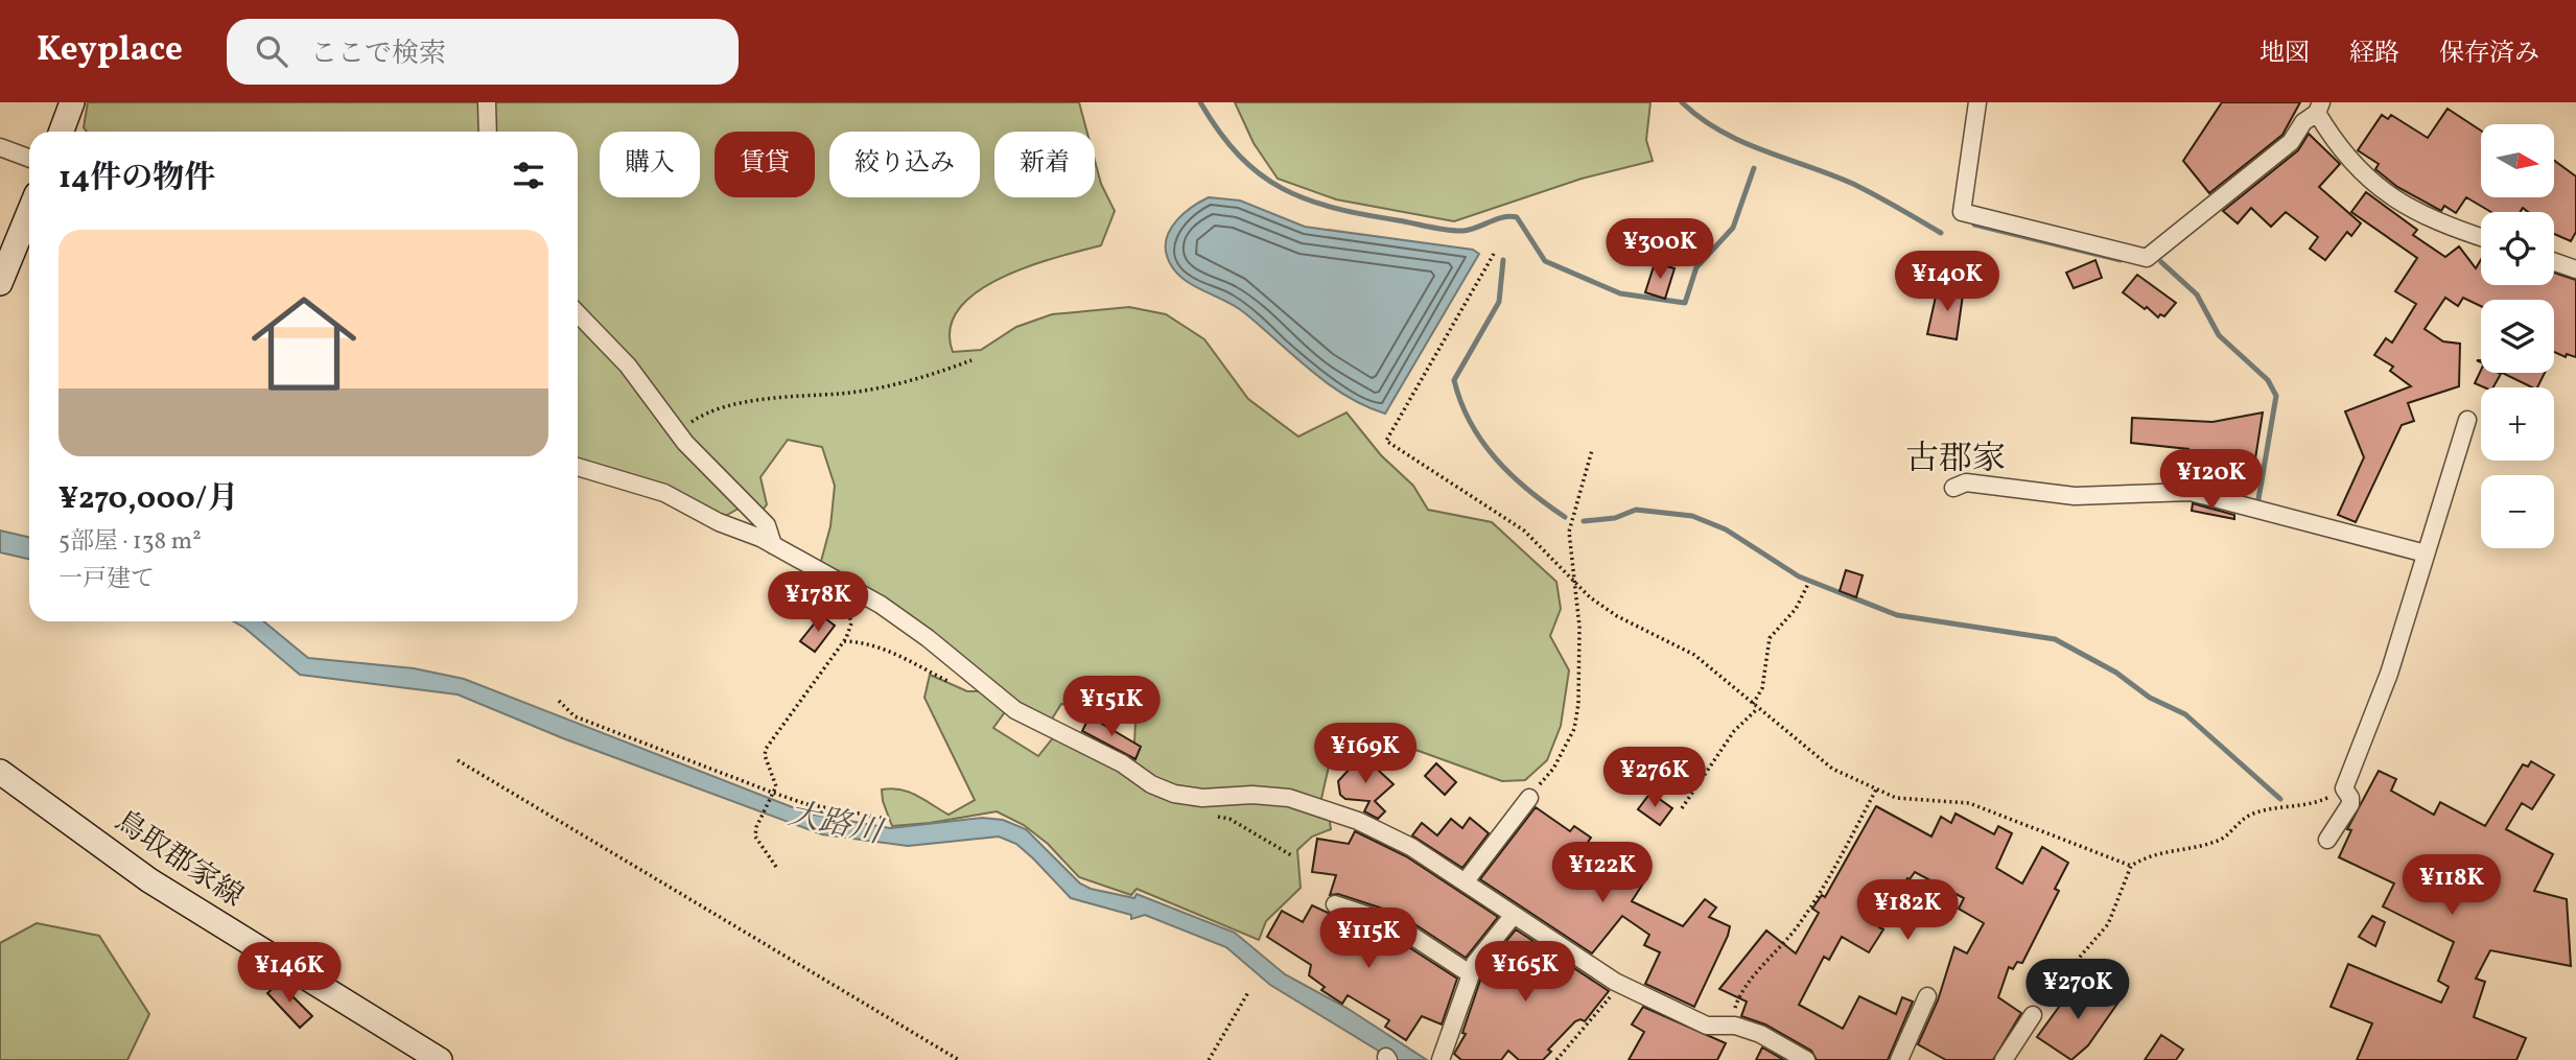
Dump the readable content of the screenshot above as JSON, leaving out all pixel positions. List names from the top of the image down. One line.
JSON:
{"streets":{"main road":["鳥取郡家線"]},"districts":["古郡家"],"water":["大路川"],"north":"right","page":{"header":"Keyplace","search":"ここで検索","nav":["地図","経路","保存済み"],"map_buttons":["+","−"],"chip":["購入","賃貸","絞り込み","新着"],"heading":"14件の物件","price":["¥300K","¥140K","¥120K","¥178K","¥151K","¥169K","¥276K","¥122K","¥118K","¥182K","¥115K","¥165K","¥146K","¥270K"],"list":[{"name":"¥270,000/月","note":"5部屋 · 138 m² · 一戸建て"}]}}
